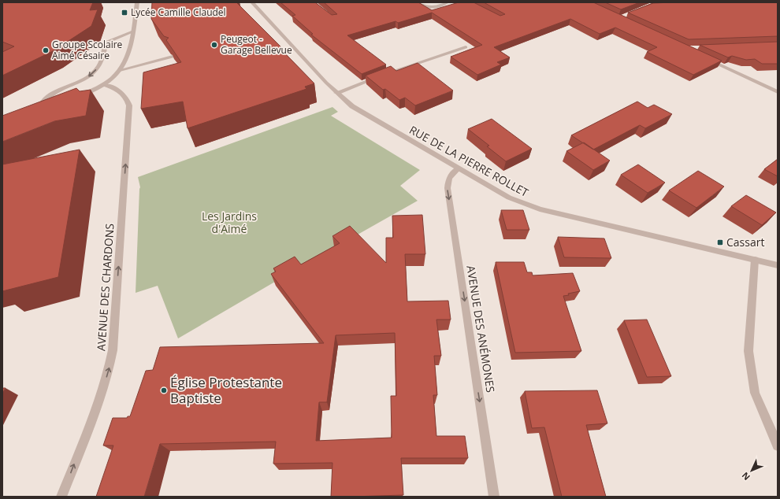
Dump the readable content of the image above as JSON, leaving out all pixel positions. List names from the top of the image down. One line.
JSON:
{"streets":{"street":["RUE DE LA PIERRE ROLLET","AVENUE DES CHARDONS","AVENUE DES ANÉMONES"]},"crossings":[["RUE DE LA PIERRE ROLLET","AVENUE DES ANÉMONES"]],"one_way":["AVENUE DES CHARDONS","AVENUE DES ANÉMONES"],"parks":["Les Jardins d'Aimé"],"places":{"transit":["Lycée Camille Claudel","Cassart"],"other":["Peugeot - Garage Bellevue","Groupe Scolaire Aimé Césaire","Église Protestante Baptiste"]},"north":"bottom left"}
